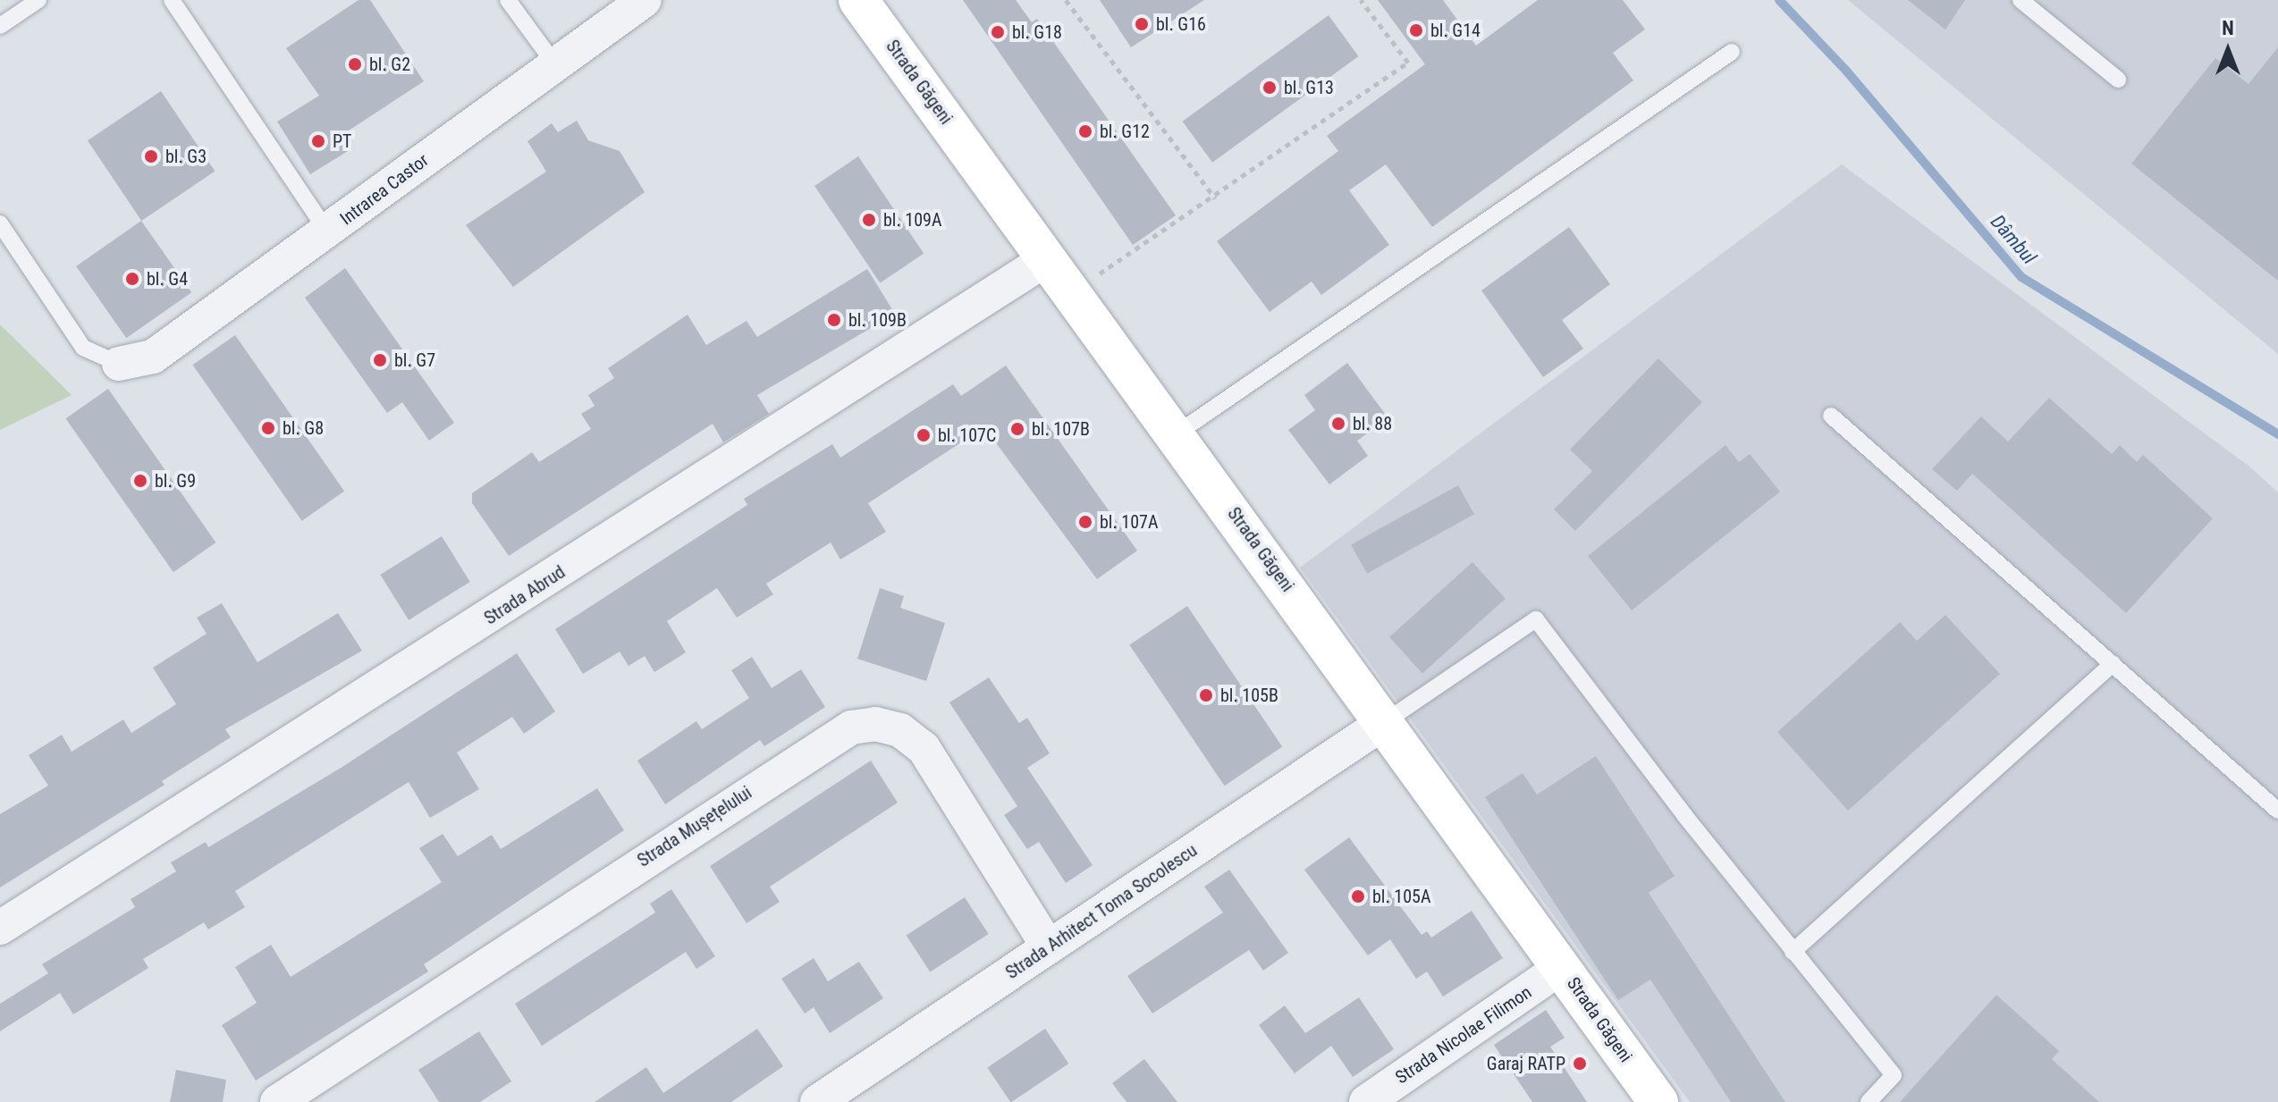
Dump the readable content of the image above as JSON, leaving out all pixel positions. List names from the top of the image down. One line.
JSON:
{"streets":{"main road":["Strada Găgeni"],"street":["Intrarea Castor","Strada Abrud","Strada Mușețelului","Strada Arhitect Toma Socolescu","Strada Nicolae Filimon"]},"crossings":[["Strada Găgeni","Strada Abrud"],["Strada Găgeni","Strada Arhitect Toma Socolescu"],["Strada Găgeni","Strada Nicolae Filimon"],["Strada Mușețelului","Strada Arhitect Toma Socolescu"]],"water":["Dâmbul"],"places":["bl. G16","bl. G14","bl. G18","bl. G2","bl. G13","bl. G12","PT","bl. G3","bl. 109A","bl. G4","bl. 109B","bl. G7","bl. 88","bl. G8","bl. 107B","bl. 107C","bl. G9","bl. 107A","bl. 105B","bl. 105A","Garaj RATP"],"north":"top"}
